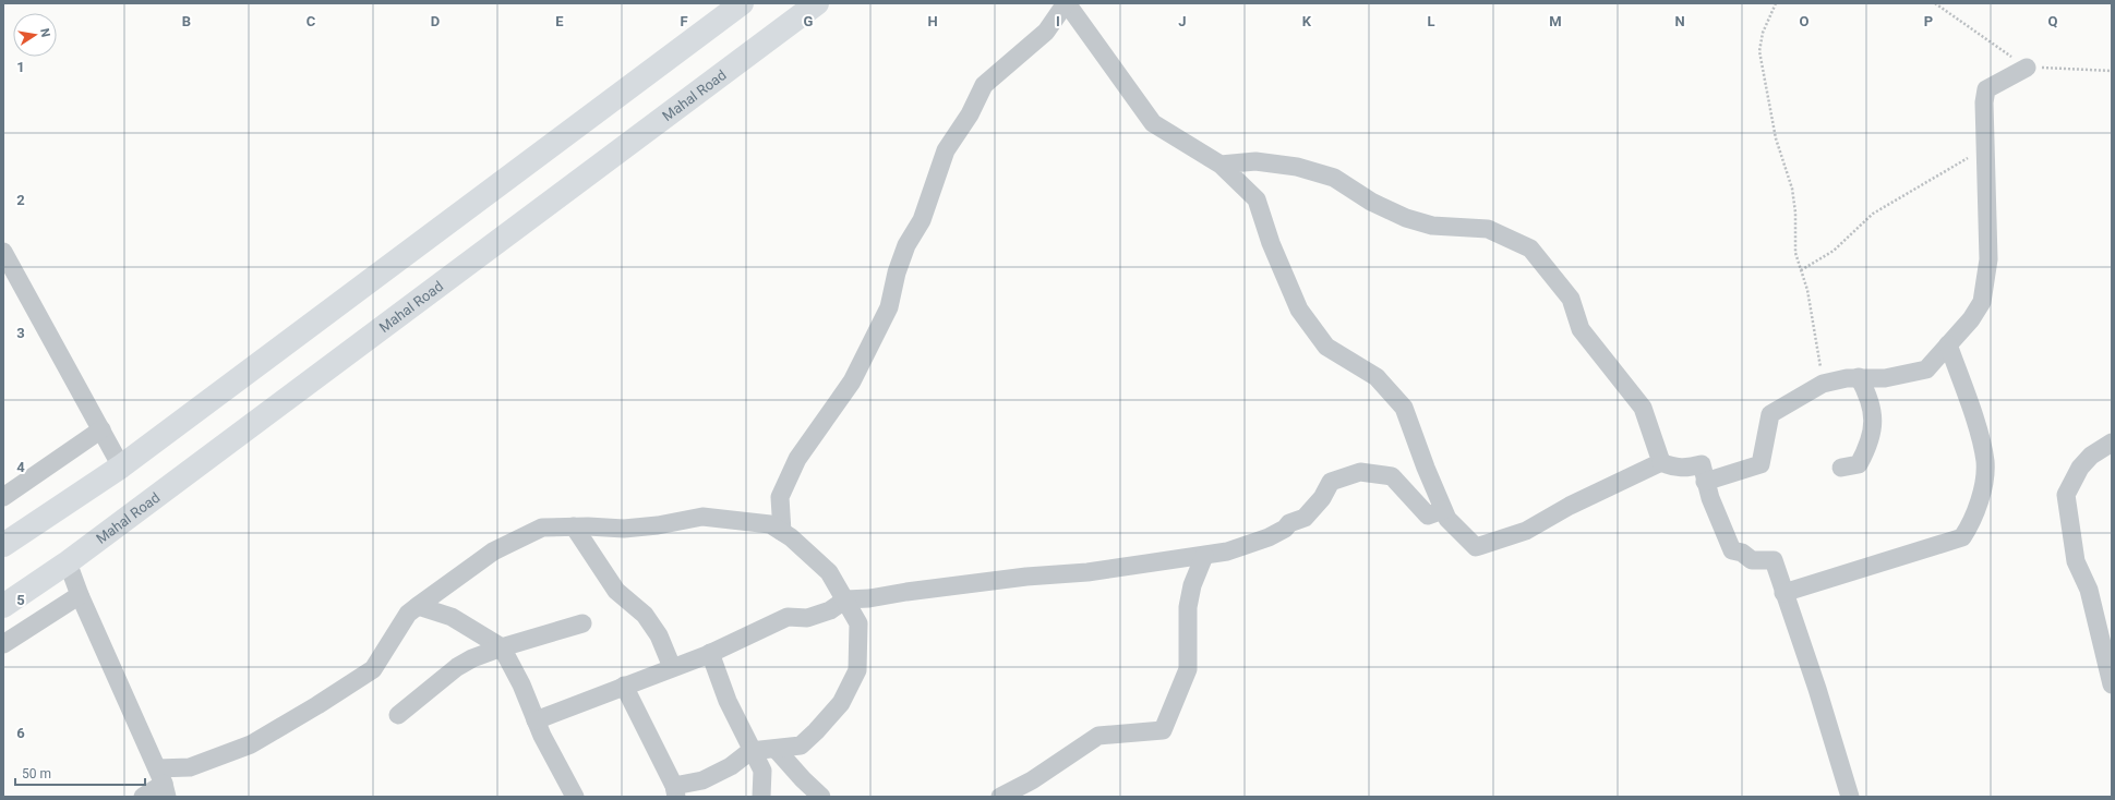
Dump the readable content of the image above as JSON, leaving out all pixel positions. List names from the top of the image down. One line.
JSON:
{"streets":{"main road":["Mahal Road"]},"scale_bar":"50 m","north":"right","grid":{"columns":["B","C","D","E","F","G","H","I","J","K","L","M","N","O","P","Q"],"rows":["1","2","3","4","5","6"]}}
